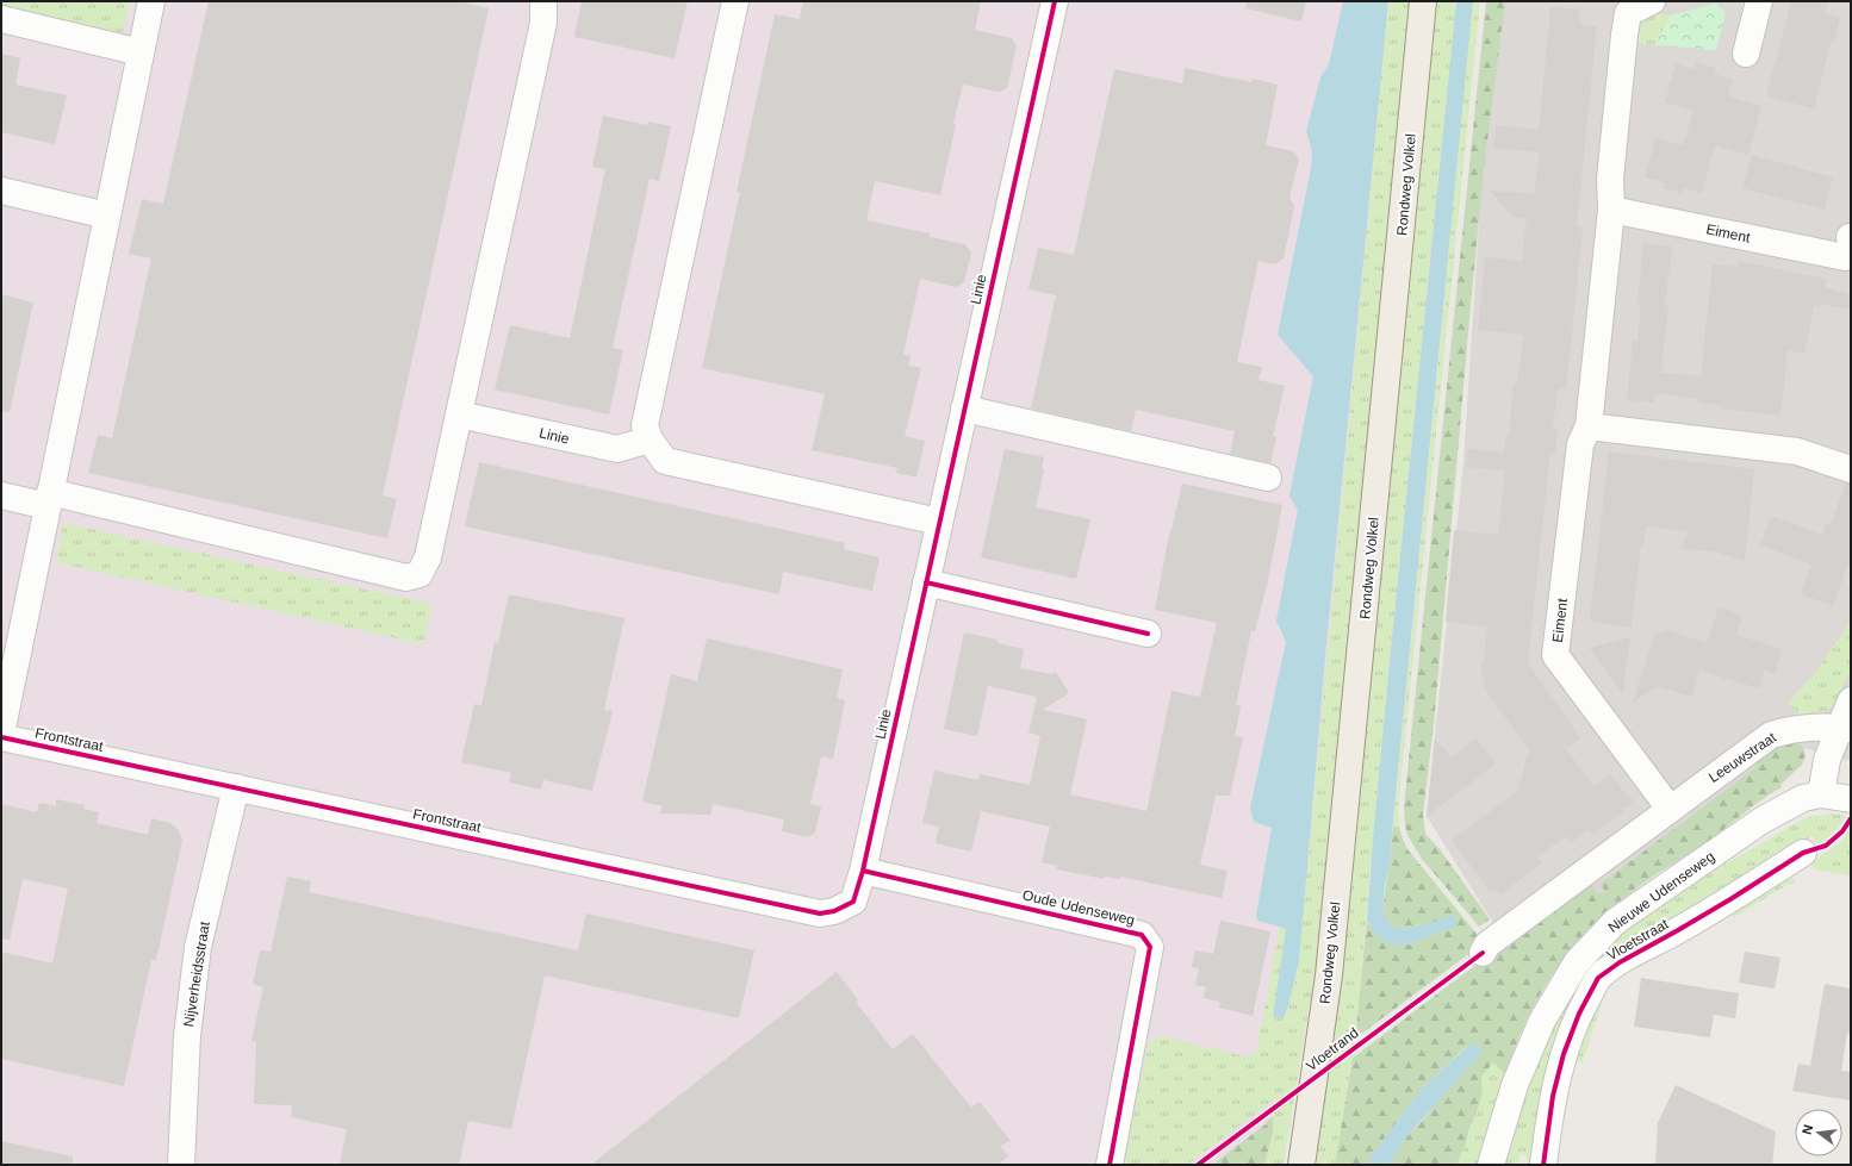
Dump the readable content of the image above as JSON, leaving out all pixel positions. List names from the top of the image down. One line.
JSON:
{"streets":{"main road":["Rondweg Volkel"],"street":["Eiment","Linie","Frontstraat","Leeuwstraat","Nieuwe Udenseweg","Oude Udenseweg","Vloetstraat","Nijverheidsstraat"],"cycle path":["Vloetrand"]},"crossings":[["Eiment","Leeuwstraat"],["Linie","Frontstraat"],["Linie","Oude Udenseweg"],["Frontstraat","Oude Udenseweg"],["Frontstraat","Nijverheidsstraat"]],"north":"left"}
